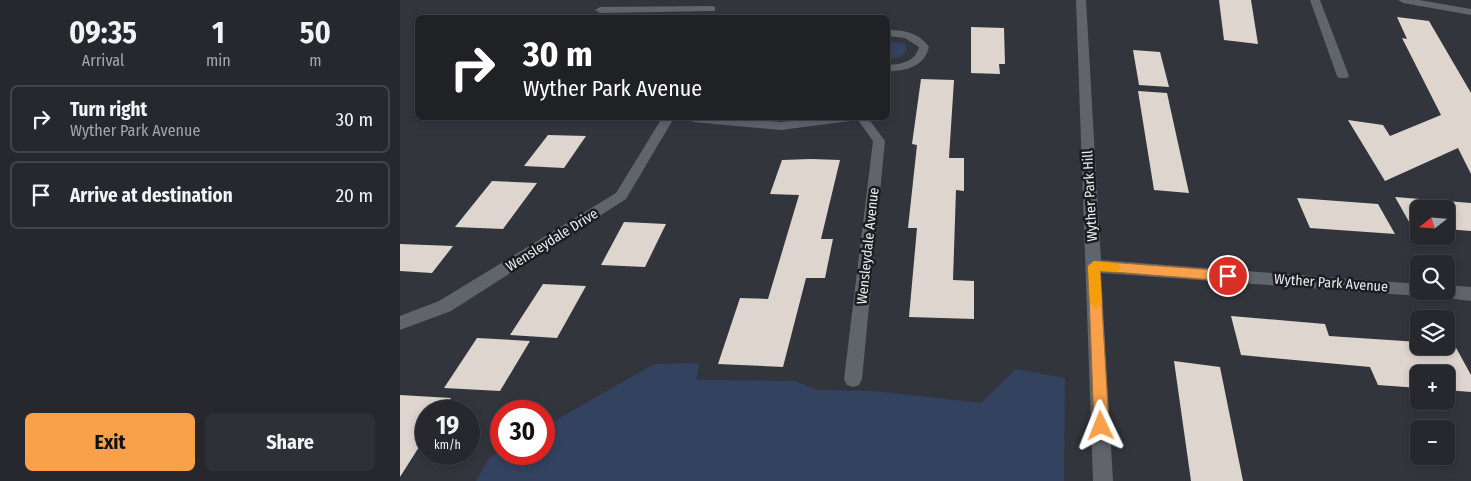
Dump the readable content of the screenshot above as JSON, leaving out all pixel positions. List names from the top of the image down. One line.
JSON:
{"streets":{"street":["Wyther Park Hill","Wensleydale Drive","Wensleydale Avenue","Wyther Park Avenue"]},"crossings":[["Wyther Park Hill","Wyther Park Avenue"]],"north":"left","page":{"eta":["09:35","Arrival","1","min","50","m"],"turn":["30 m","Wyther Park Avenue"],"list":[{"name":"Turn right","note":"Wyther Park Avenue","value":"30 m"},{"name":"Arrive at destination","value":"20 m"}],"map_buttons":["+","−"],"speed":"19 km/h","limit":"30","buttons":["Exit","Share"]}}
